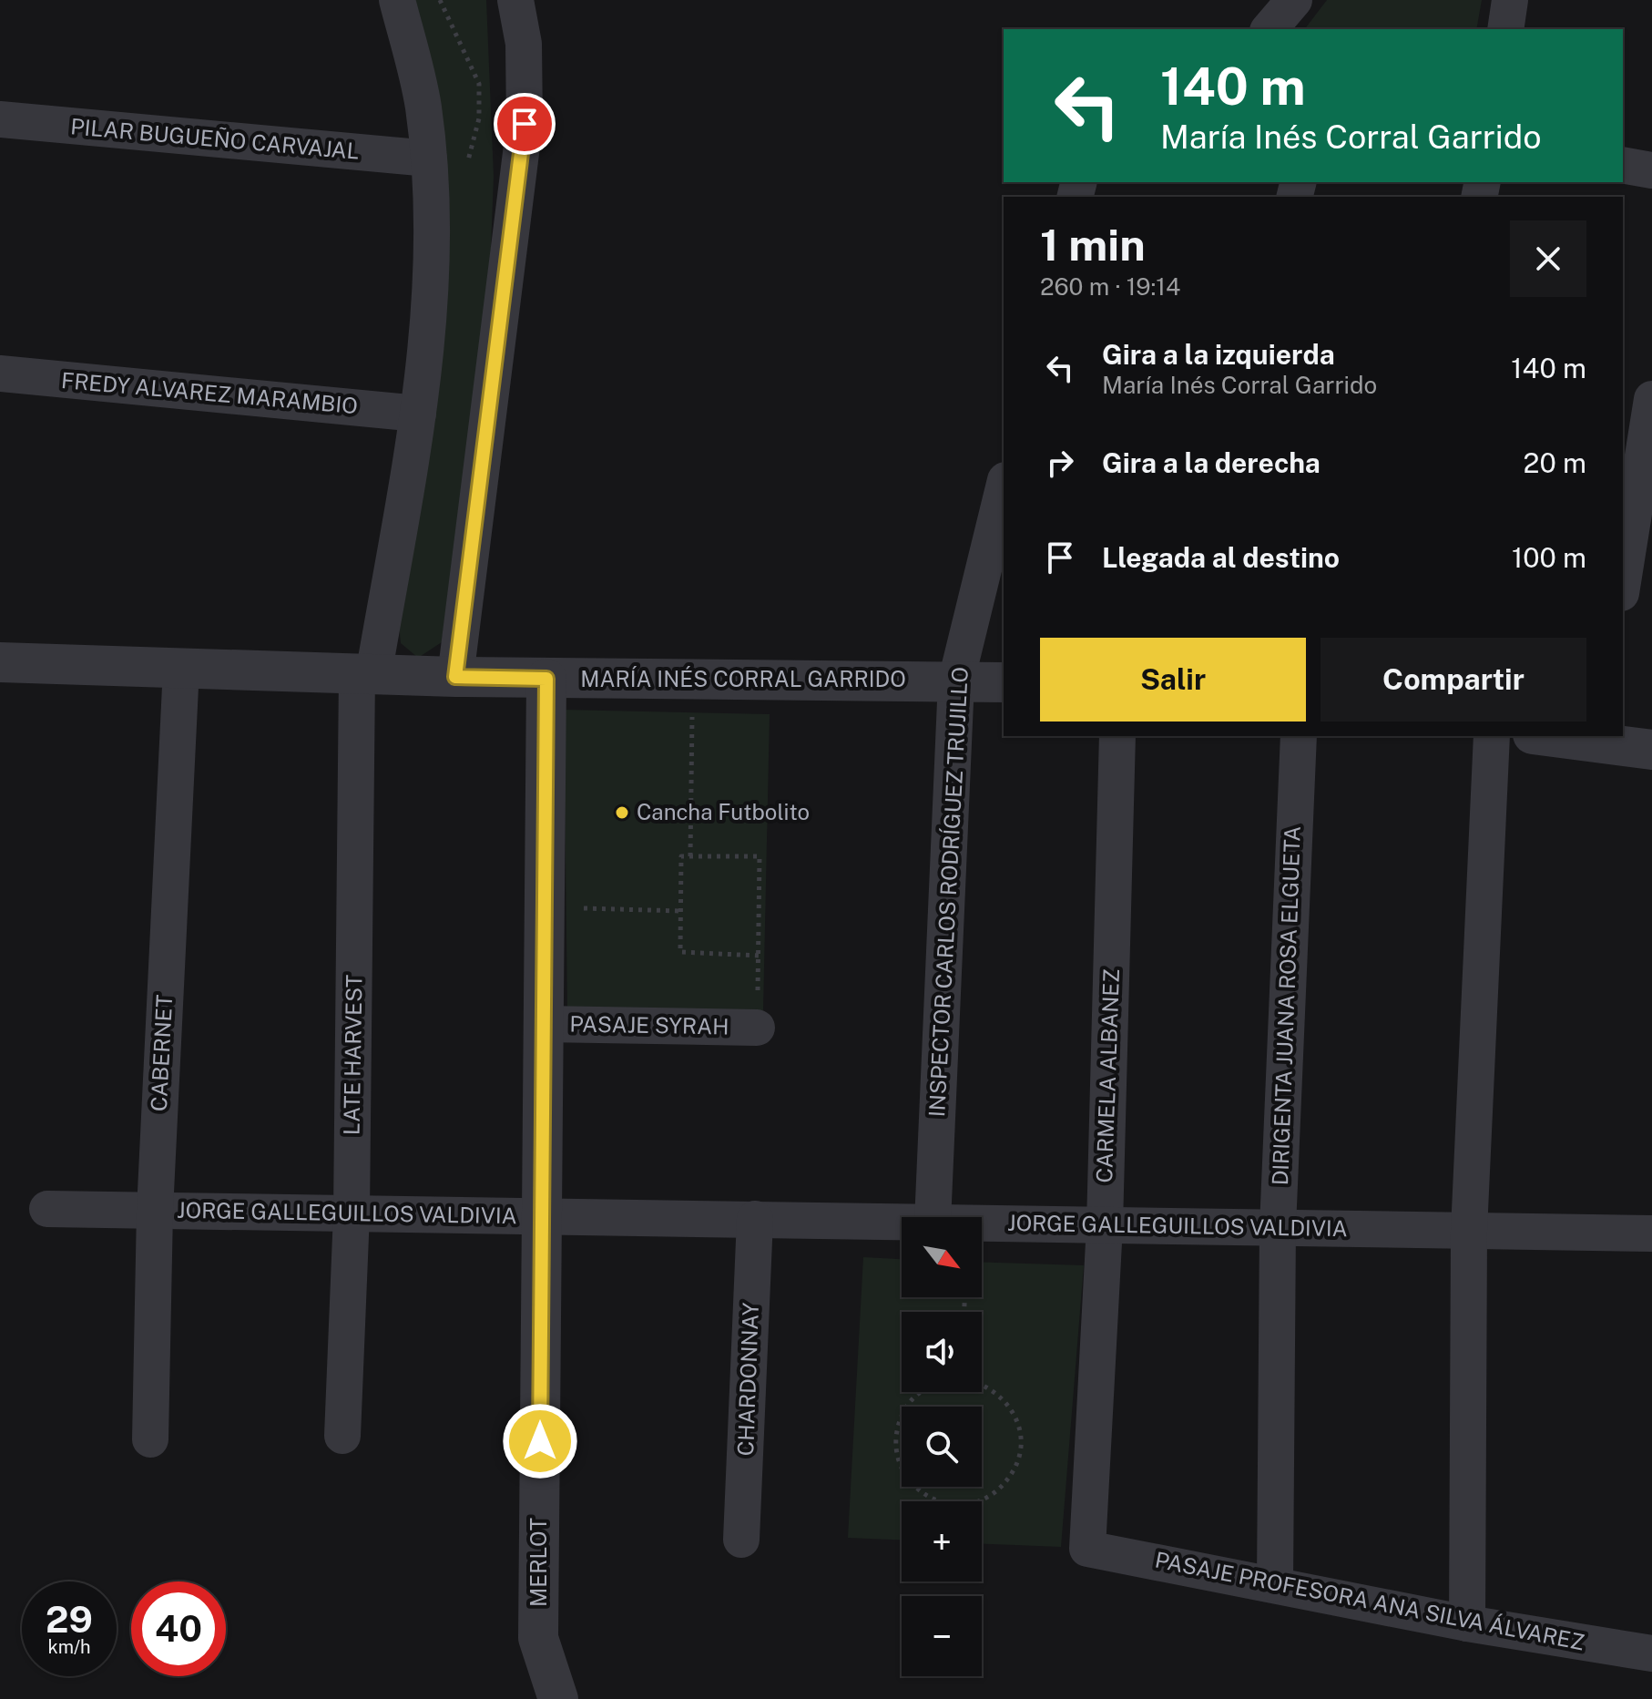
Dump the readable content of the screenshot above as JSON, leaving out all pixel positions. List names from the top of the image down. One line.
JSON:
{"streets":{"street":["PILAR BUGUEÑO CARVAJAL","FREDY ALVAREZ MARAMBIO","MARÍA INÉS CORRAL GARRIDO","INSPECTOR CARLOS RODRÍGUEZ TRUJILLO","DIRIGENTA JUANA ROSA ELGUETA","PASAJE SYRAH","CABERNET","LATE HARVEST","CARMELA ALBANEZ","JORGE GALLEGUILLOS VALDIVIA","CHARDONNAY","MERLOT","PASAJE PROFESORA ANA SILVA ÁLVAREZ"]},"crossings":[["PILAR BUGUEÑO CARVAJAL","LATE HARVEST"],["FREDY ALVAREZ MARAMBIO","LATE HARVEST"],["MARÍA INÉS CORRAL GARRIDO","INSPECTOR CARLOS RODRÍGUEZ TRUJILLO"],["MARÍA INÉS CORRAL GARRIDO","CABERNET"],["MARÍA INÉS CORRAL GARRIDO","LATE HARVEST"],["MARÍA INÉS CORRAL GARRIDO","MERLOT"],["DIRIGENTA JUANA ROSA ELGUETA","JORGE GALLEGUILLOS VALDIVIA"],["DIRIGENTA JUANA ROSA ELGUETA","PASAJE PROFESORA ANA SILVA ÁLVAREZ"],["PASAJE SYRAH","MERLOT"],["CABERNET","JORGE GALLEGUILLOS VALDIVIA"],["LATE HARVEST","JORGE GALLEGUILLOS VALDIVIA"],["CARMELA ALBANEZ","JORGE GALLEGUILLOS VALDIVIA"],["CARMELA ALBANEZ","PASAJE PROFESORA ANA SILVA ÁLVAREZ"],["JORGE GALLEGUILLOS VALDIVIA","CHARDONNAY"],["JORGE GALLEGUILLOS VALDIVIA","MERLOT"]],"places":["Cancha Futbolito"],"north":"bottom right","page":{"turn":["140 m","María Inés Corral Garrido"],"heading":["1 min","260 m · 19:14"],"list":[{"name":"Gira a la izquierda","note":"María Inés Corral Garrido","value":"140 m"},{"name":"Gira a la derecha","value":"20 m"},{"name":"Llegada al destino","value":"100 m"}],"buttons":["Salir","Compartir"],"map_buttons":["+","−"],"speed":"29 km/h","limit":"40"}}
